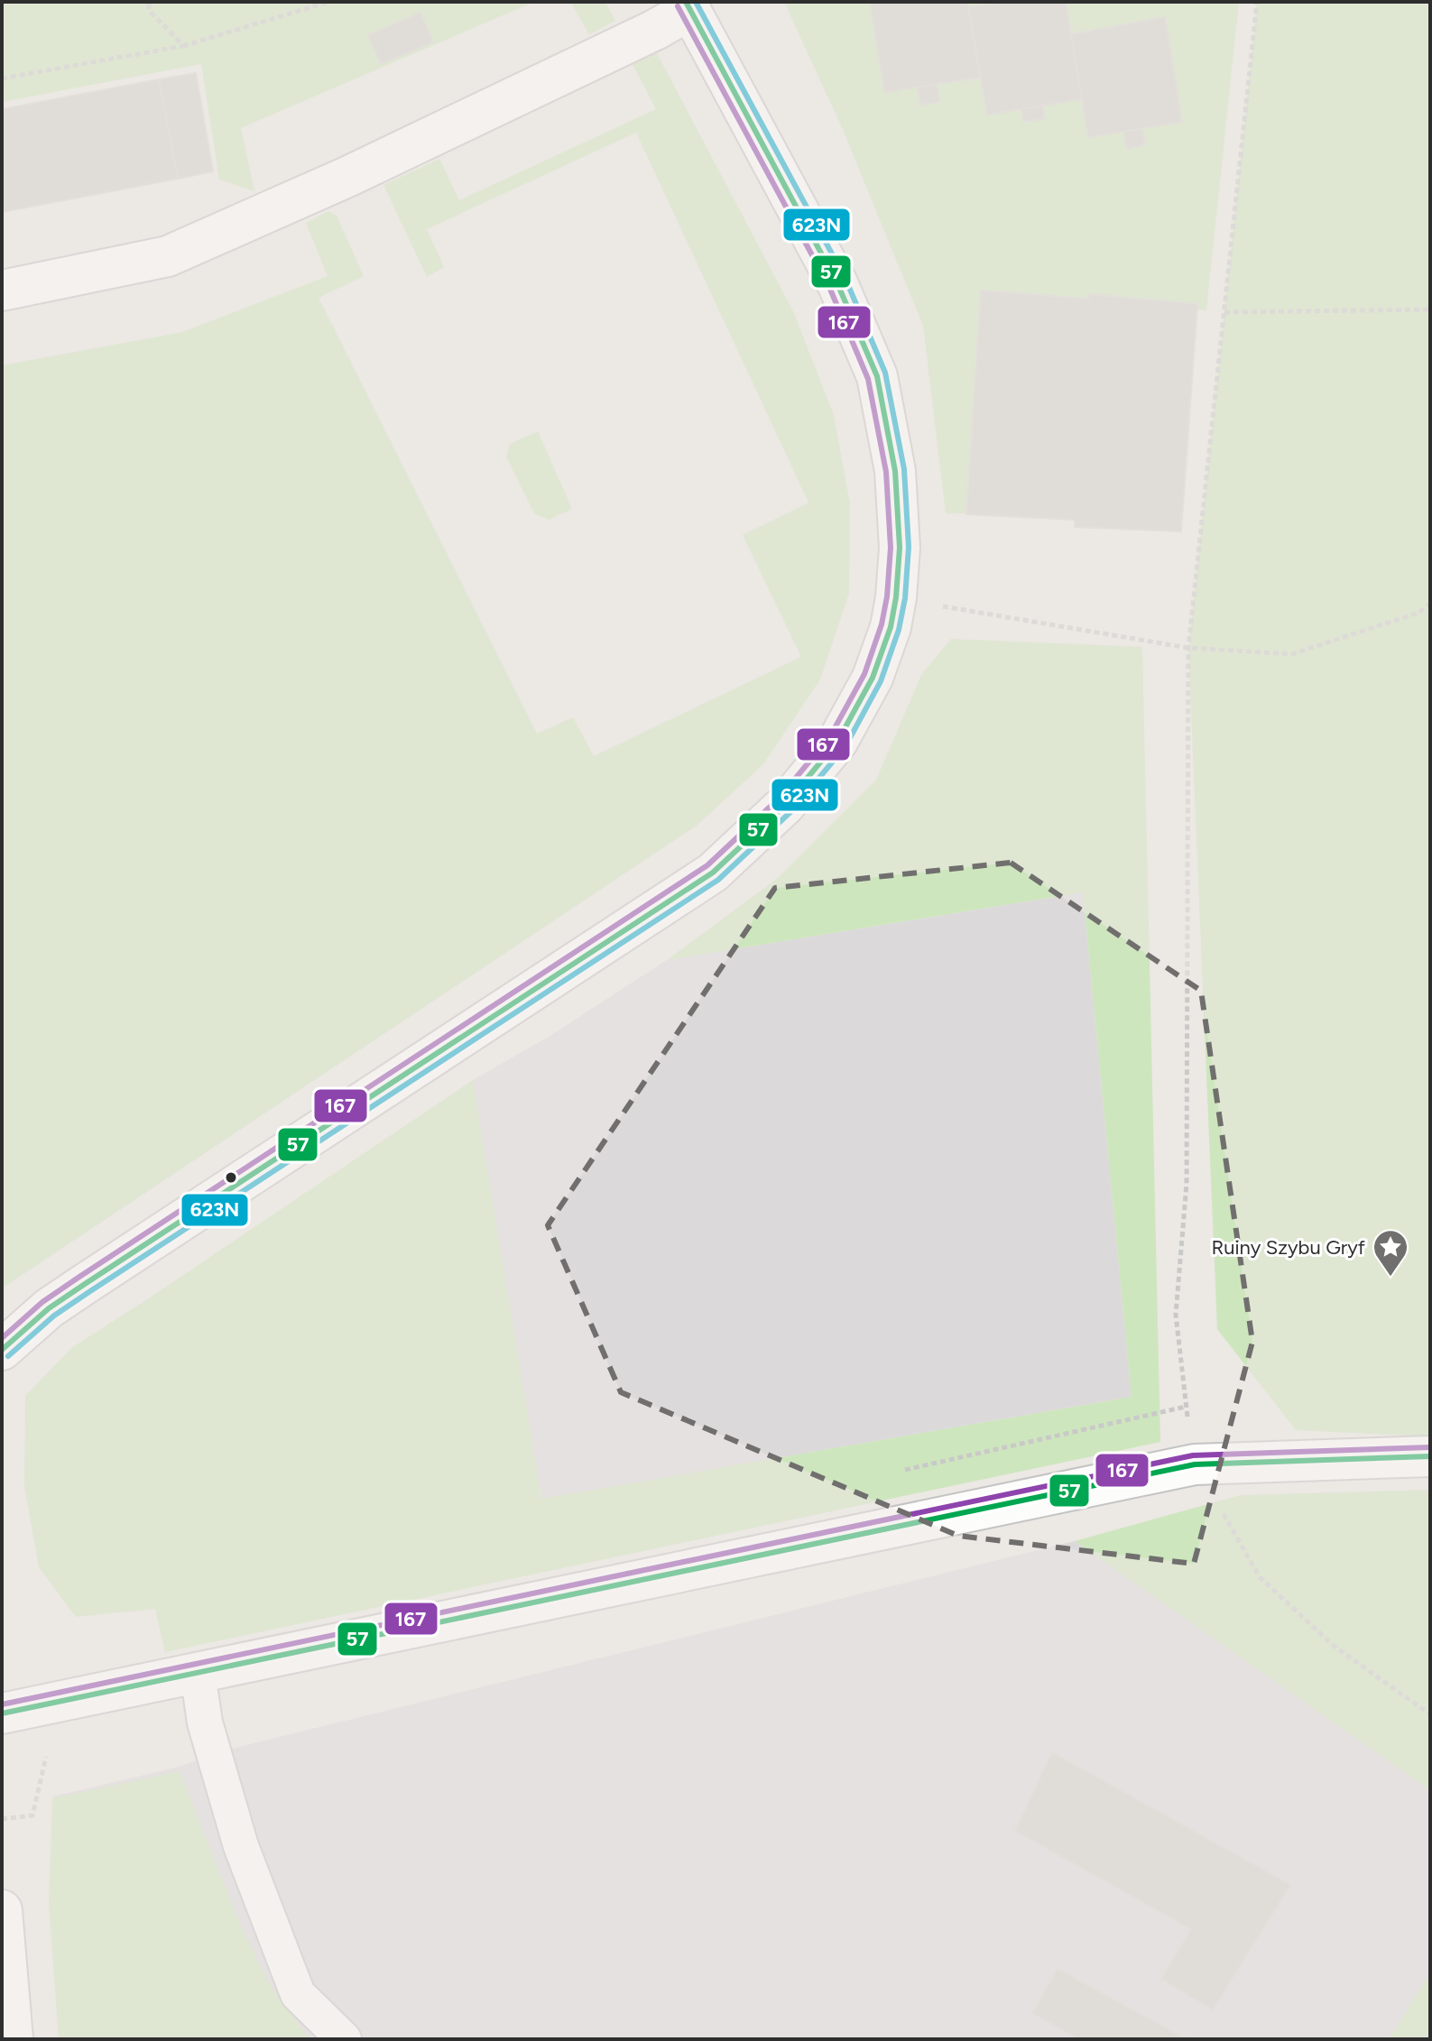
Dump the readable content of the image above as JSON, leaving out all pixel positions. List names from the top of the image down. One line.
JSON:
{"places":{"place":["Ruiny Szybu Gryf"]},"lines":["transit line 57","transit line 623N","transit line 167"]}
